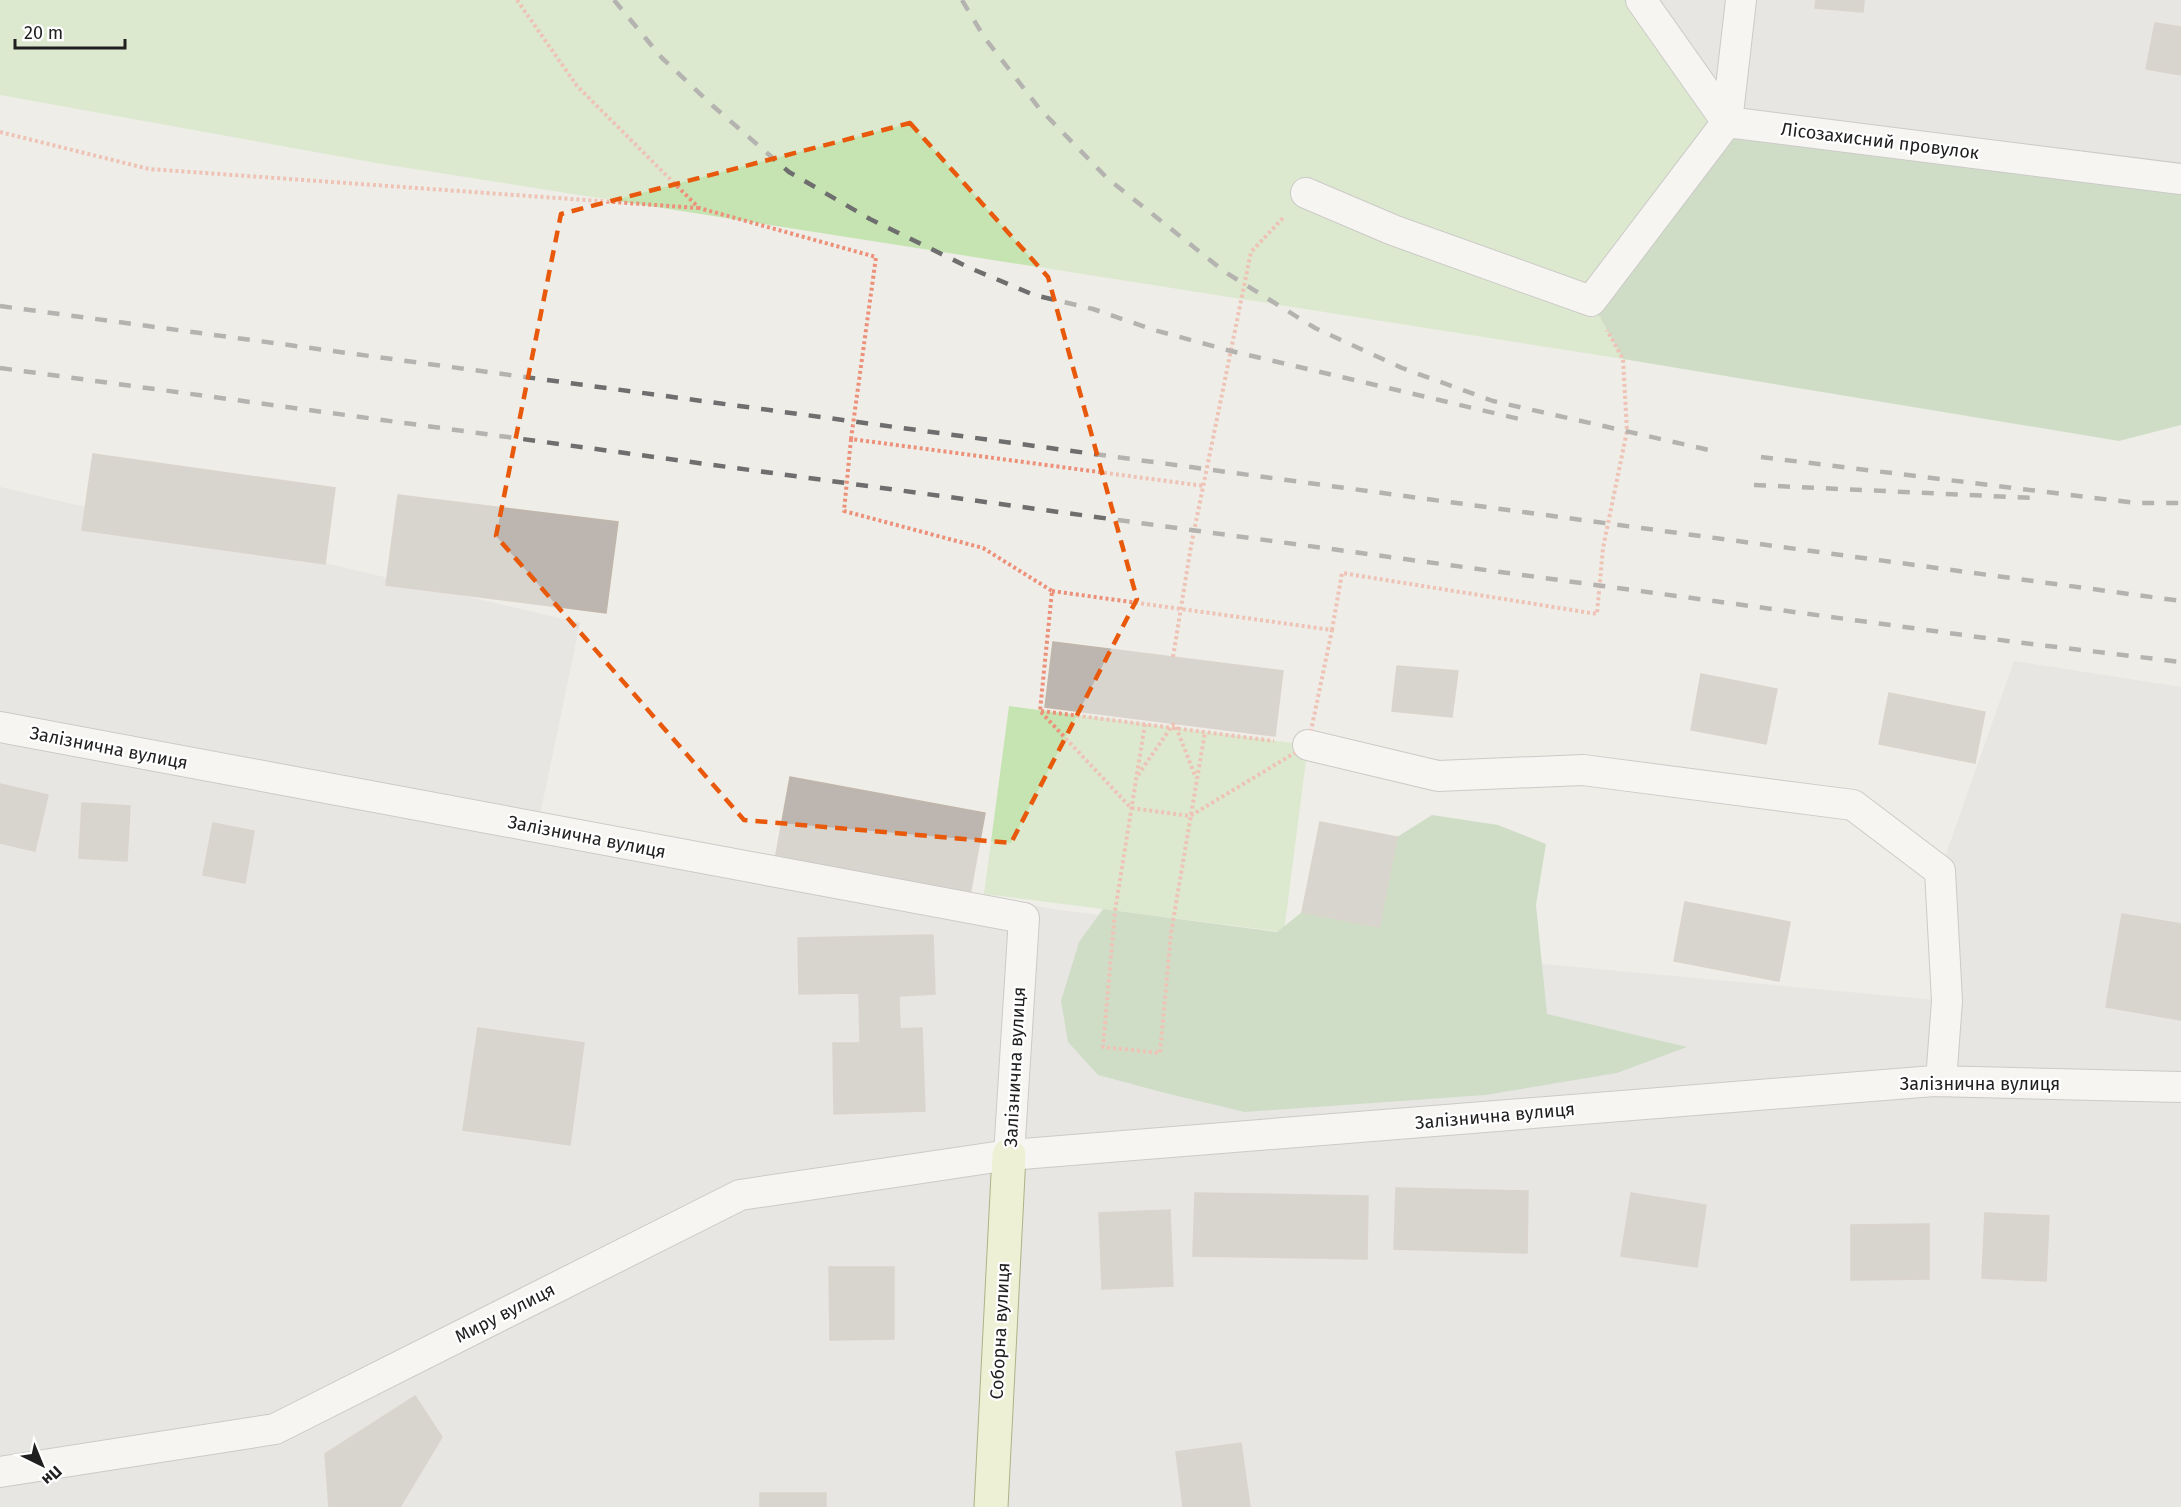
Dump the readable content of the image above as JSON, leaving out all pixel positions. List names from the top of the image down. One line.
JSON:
{"streets":{"street":["Лісозахисний провулок","Залізнична вулиця","Миру вулиця","Соборна вулиця"]},"crossings":[["Залізнична вулиця","Миру вулиця"],["Залізнична вулиця","Соборна вулиця"],["Миру вулиця","Соборна вулиця"]],"scale_bar":"20 m","north":"bottom right"}
